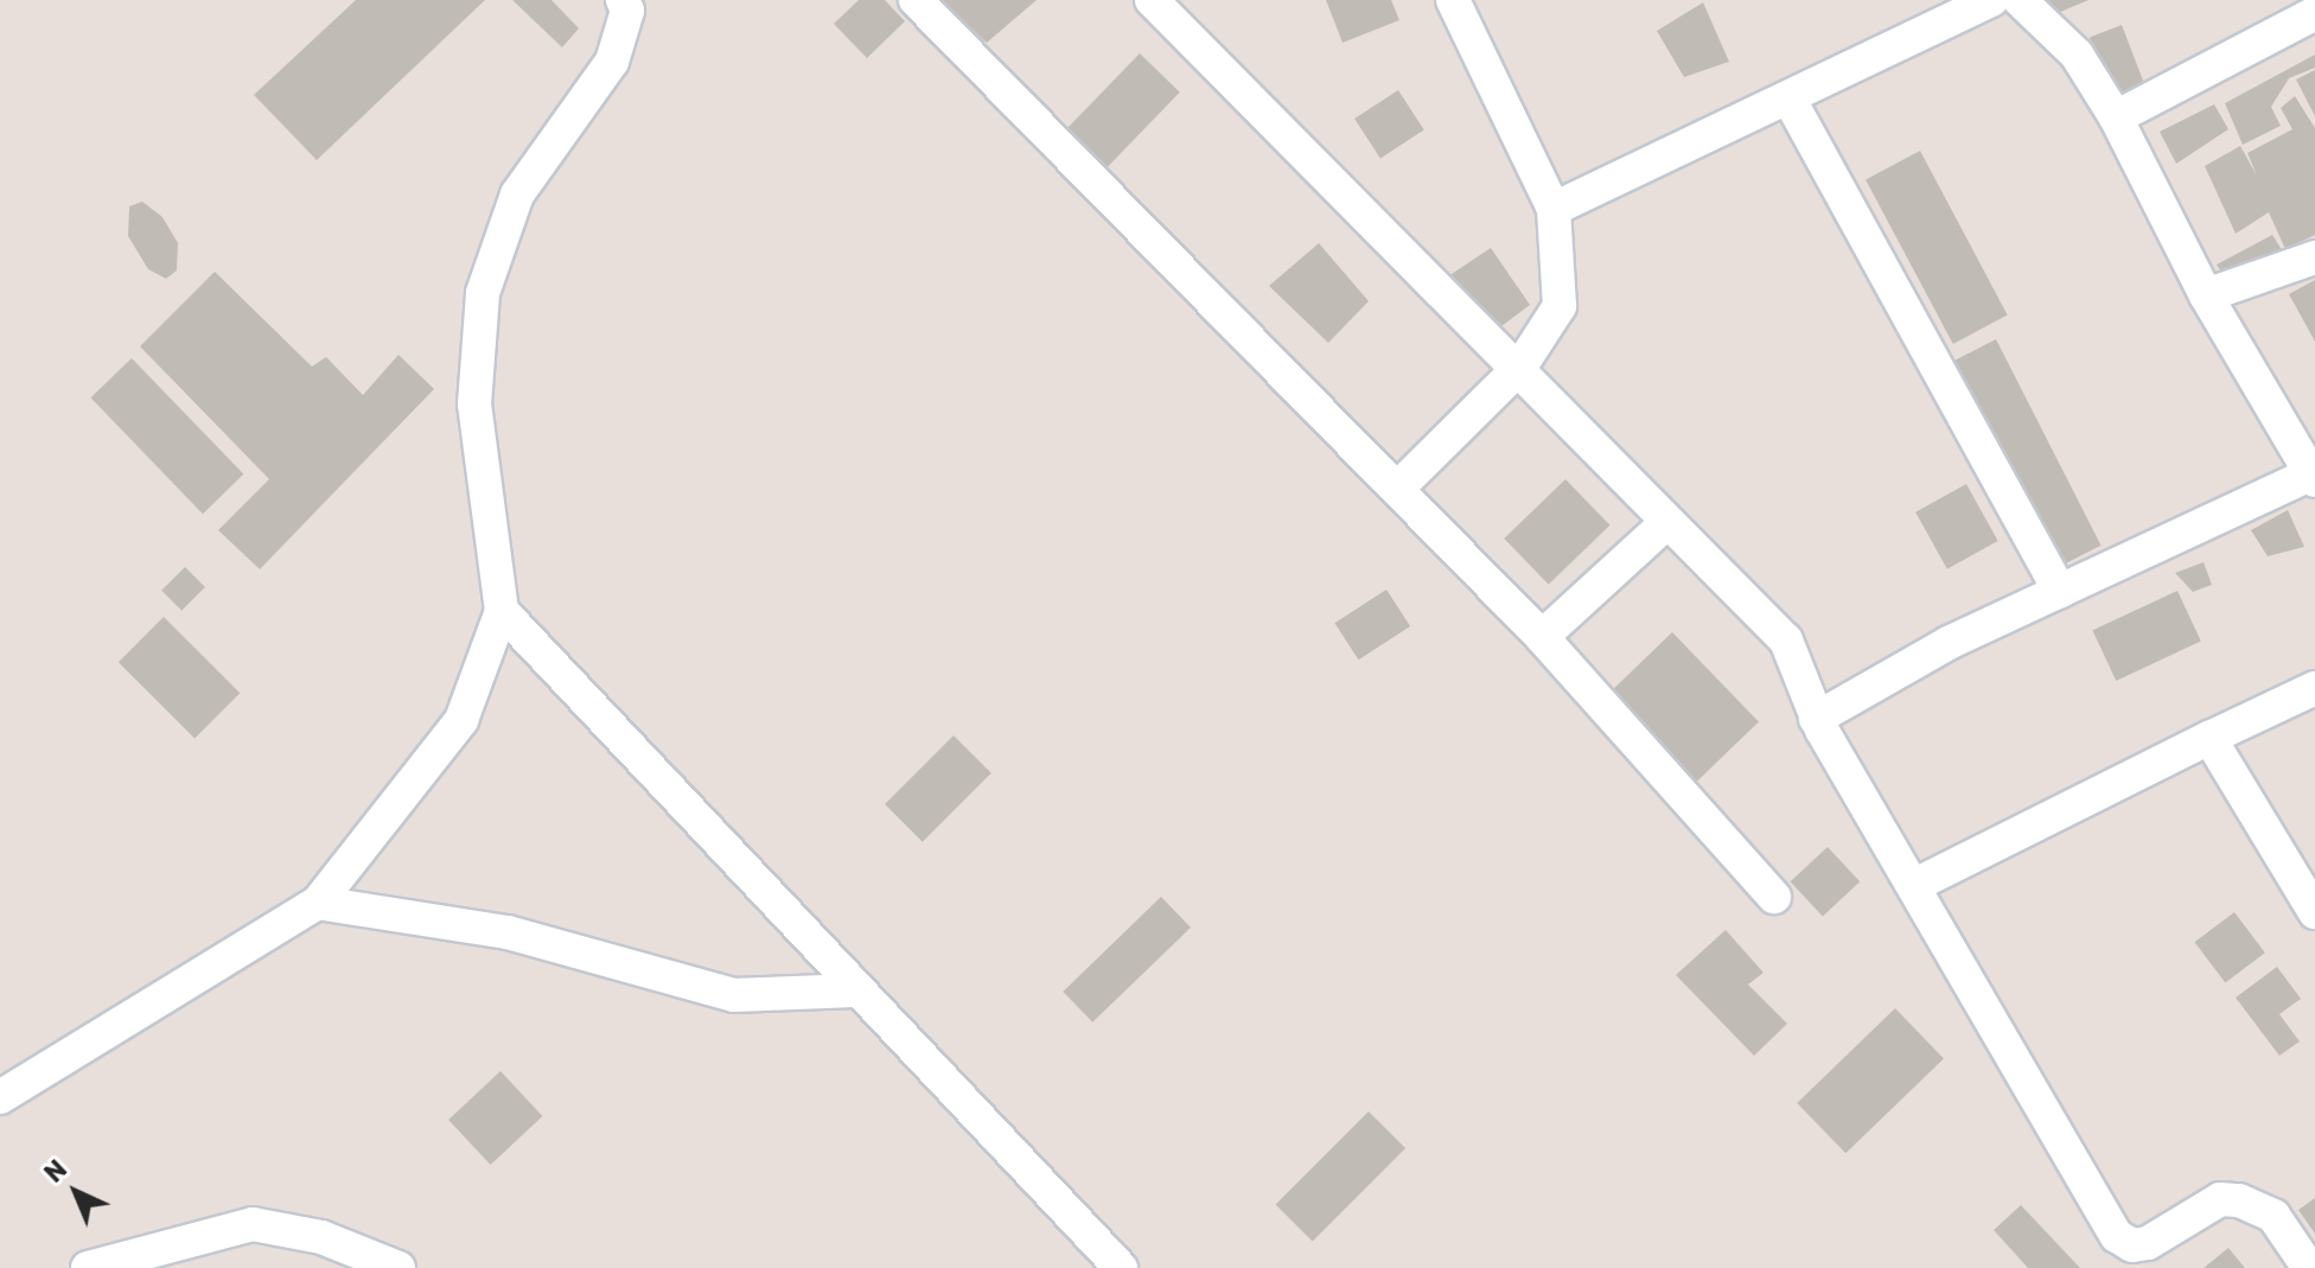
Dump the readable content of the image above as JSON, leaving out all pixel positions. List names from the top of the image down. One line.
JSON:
{"north":"top left"}
